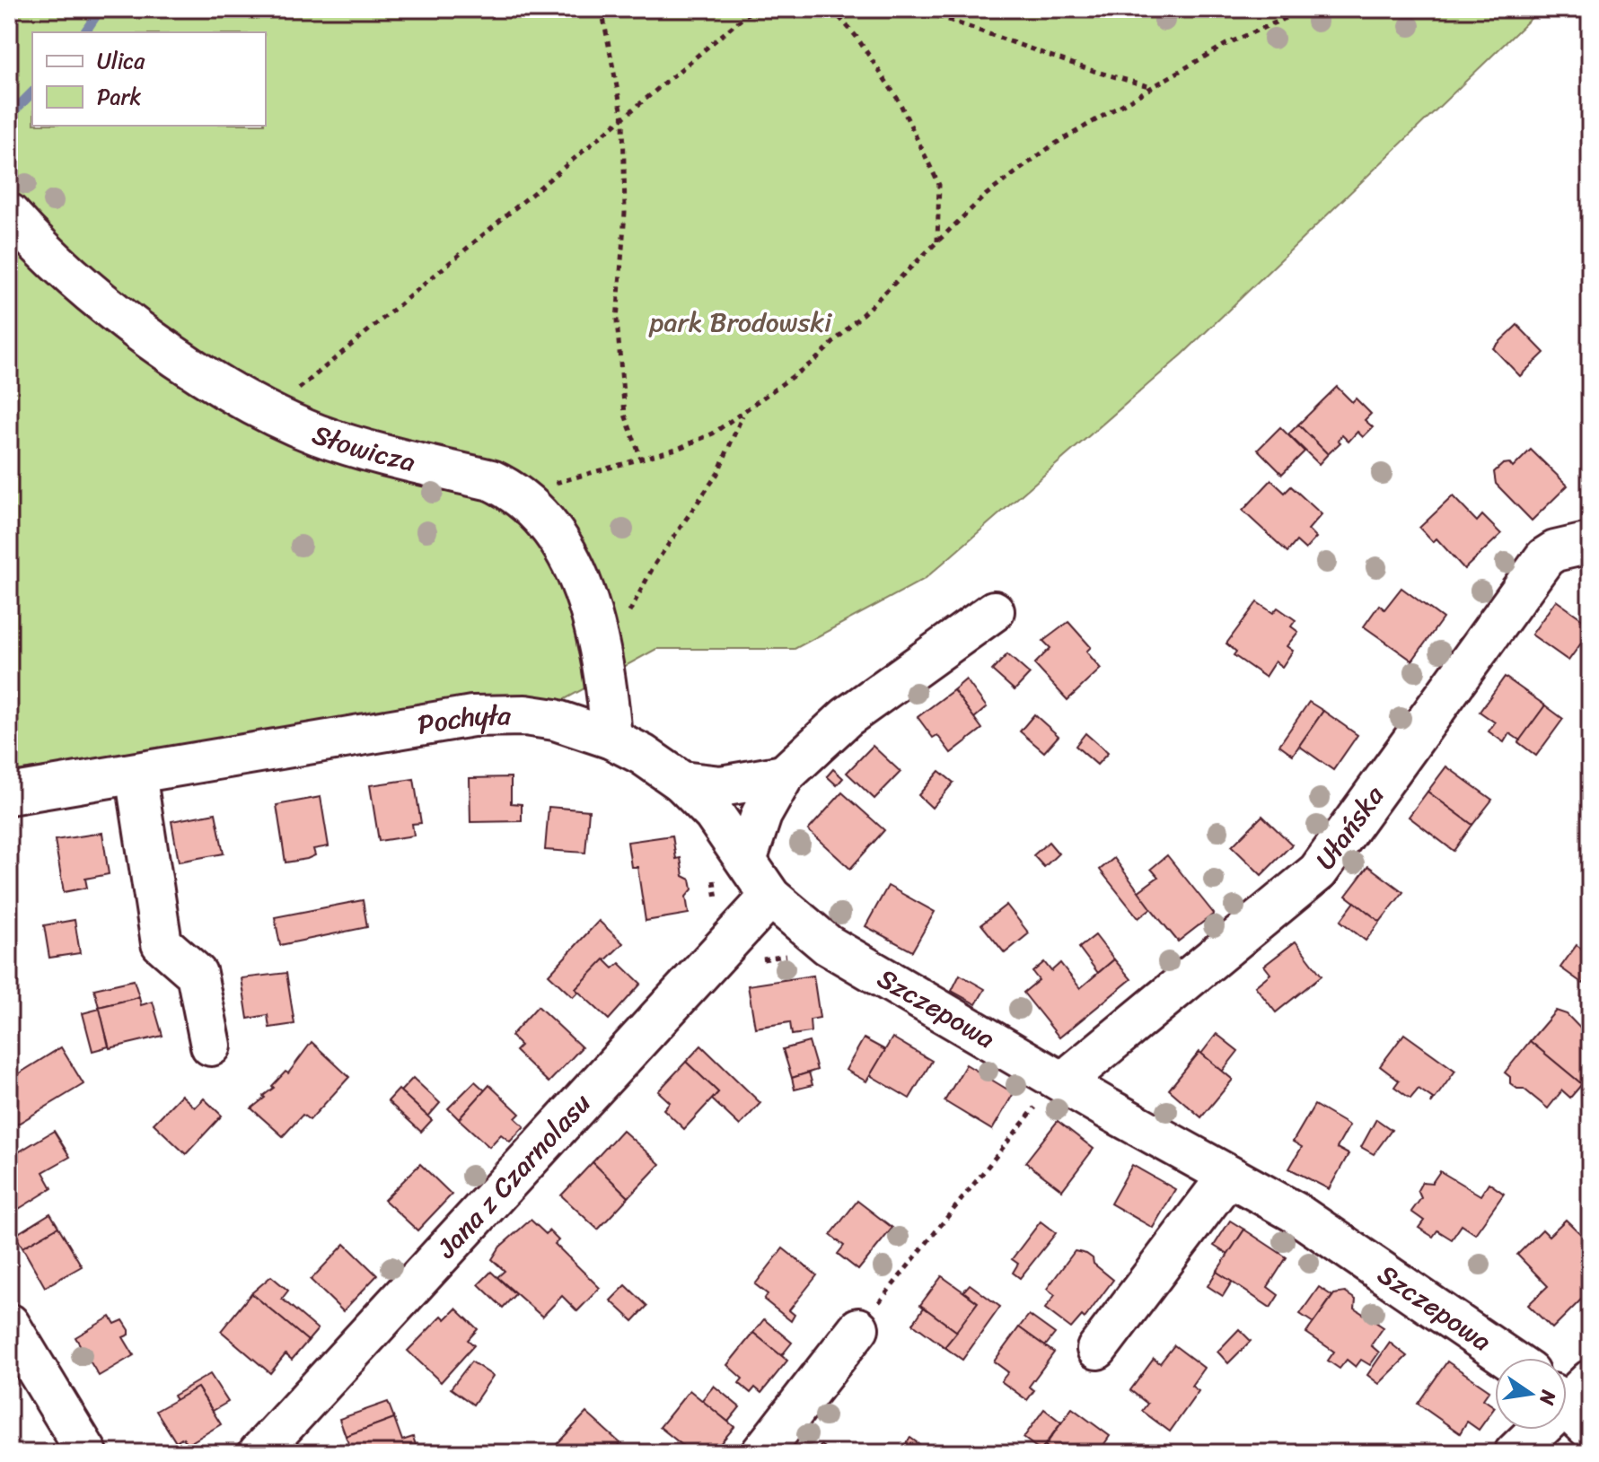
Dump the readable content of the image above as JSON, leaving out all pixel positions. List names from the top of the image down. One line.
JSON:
{"streets":{"street":["Słowicza","Pochyła","Ułańska","Szczepowa","Jana z Czarnolasu"]},"crossings":[["Słowicza","Pochyła"],["Pochyła","Szczepowa"],["Ułańska","Szczepowa"],["Szczepowa","Jana z Czarnolasu"]],"parks":["park Brodowski"],"legend":["Ulica","Park"],"north":"right"}
